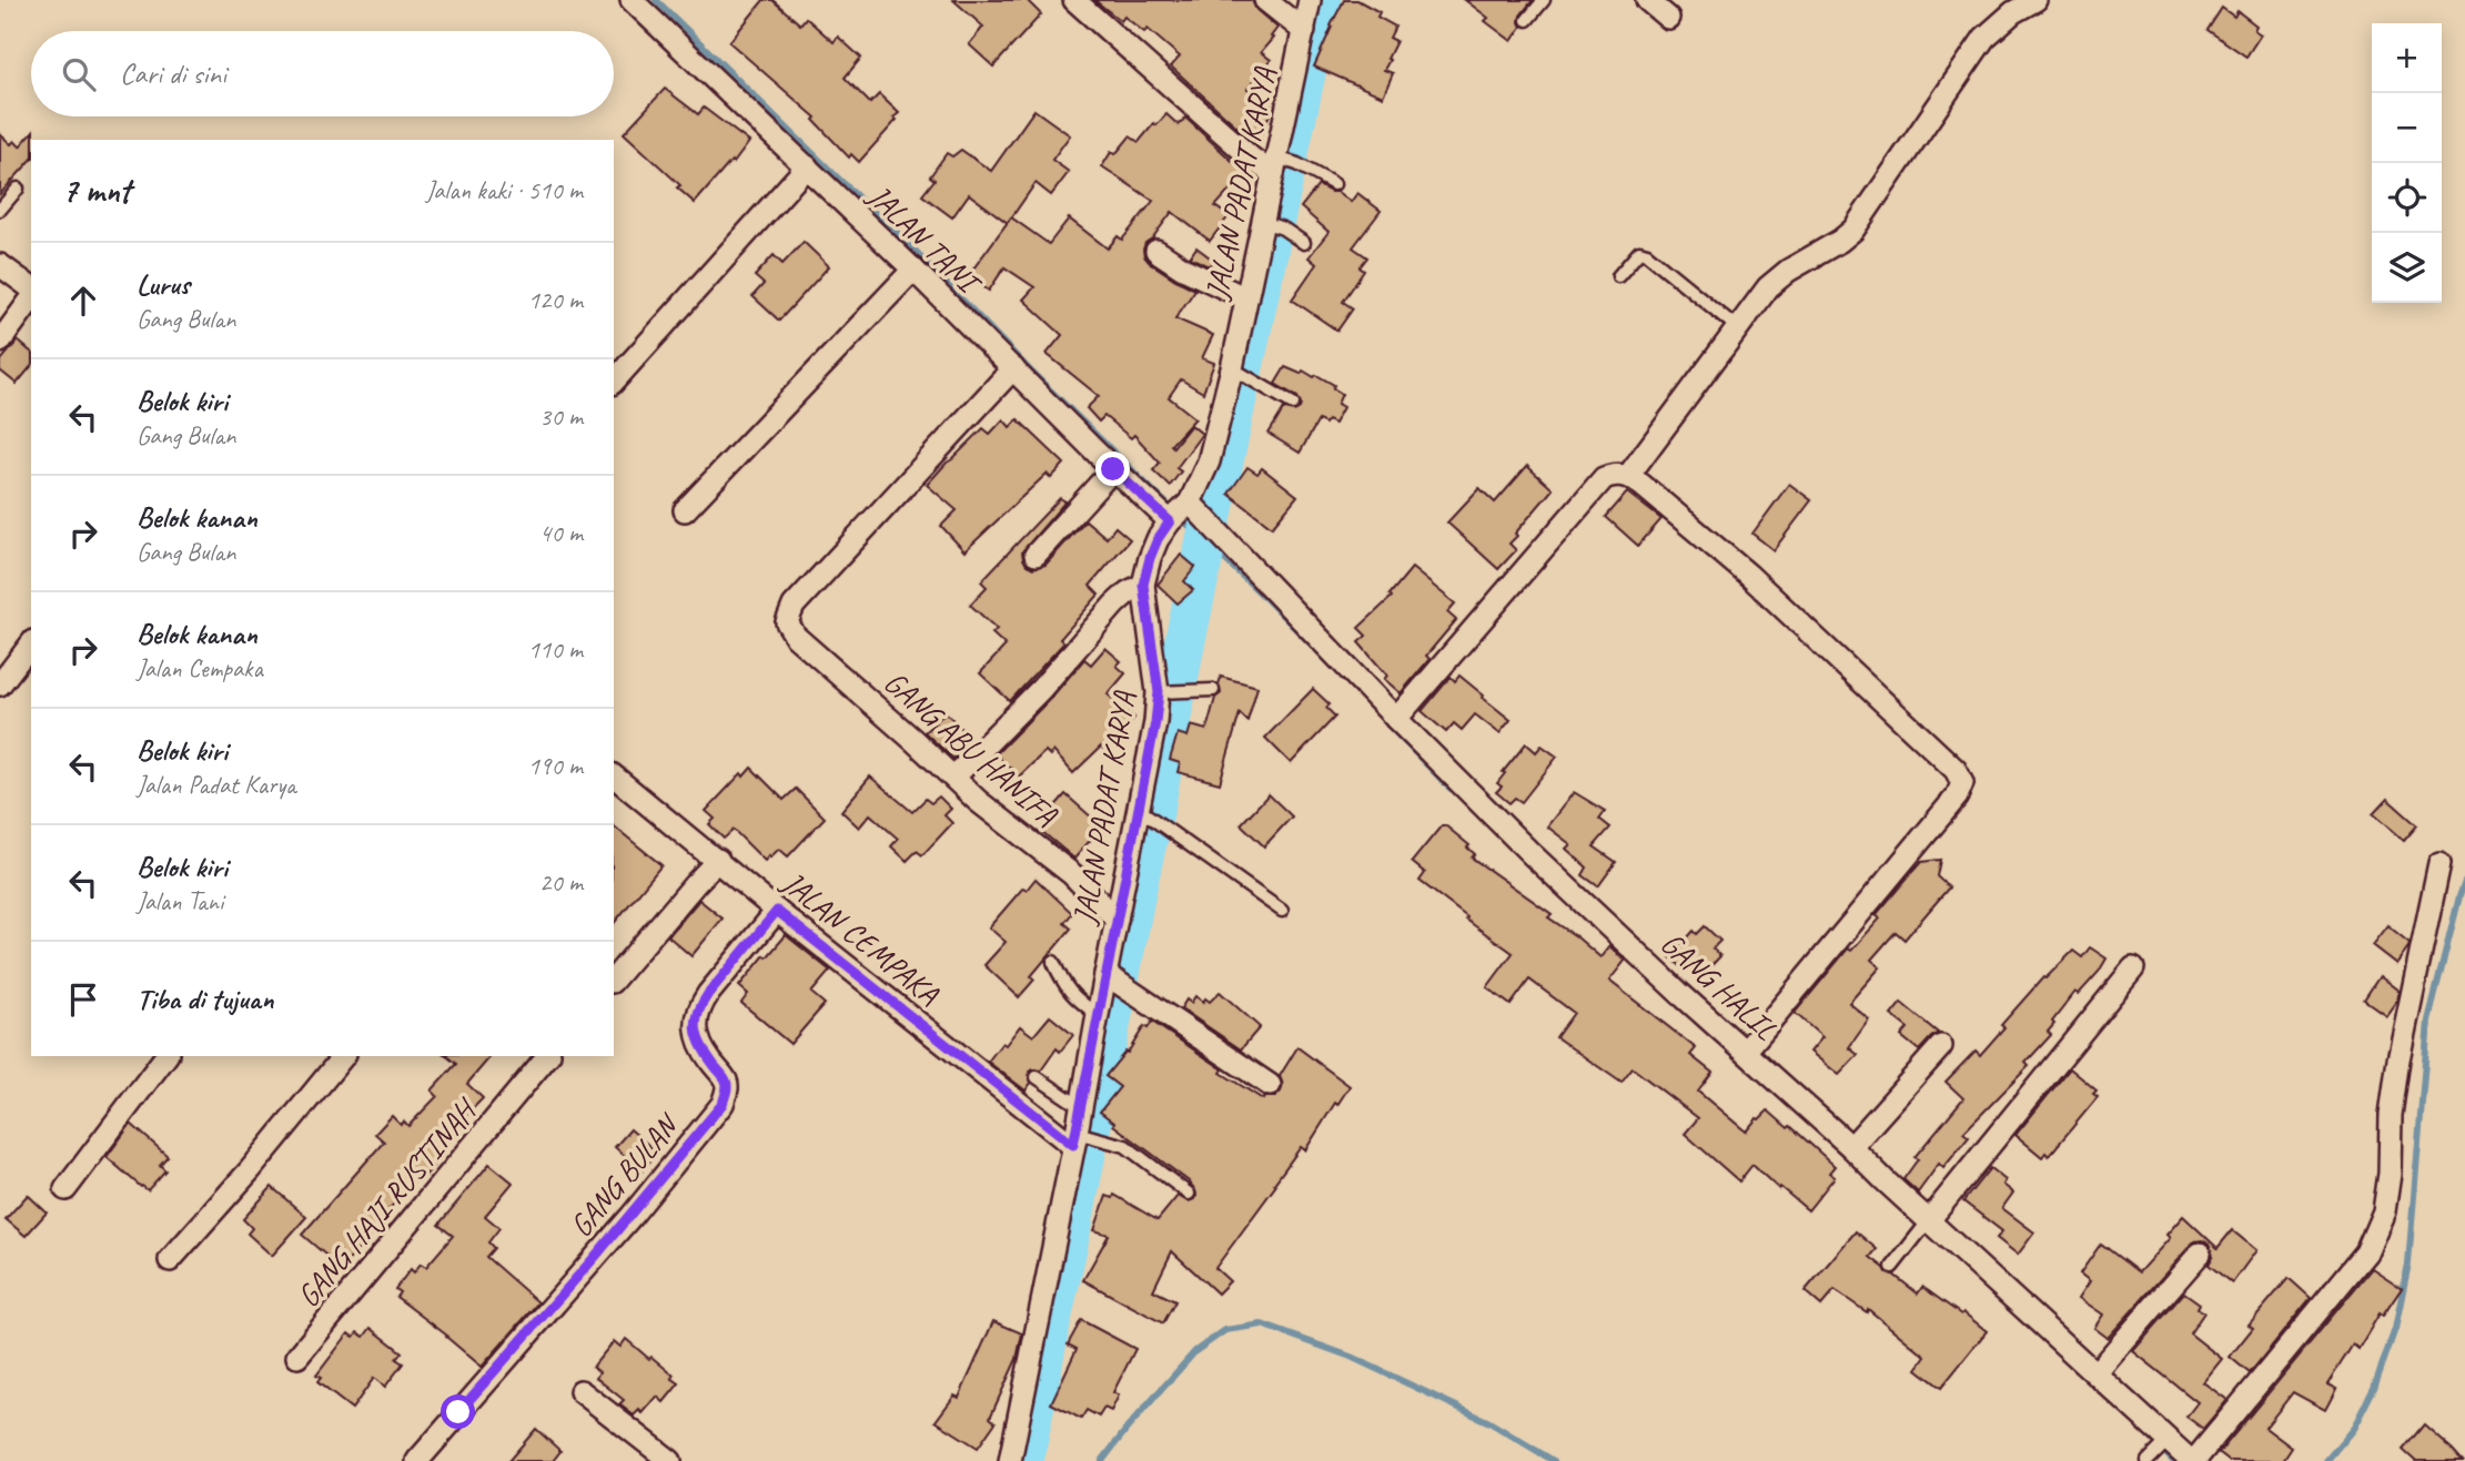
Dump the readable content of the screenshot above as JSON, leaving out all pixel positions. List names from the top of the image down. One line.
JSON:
{"streets":{"street":["JALAN PADAT KARYA","JALAN TANI","GANG ABU HANIFA","JALAN CEMPAKA","GANG HALIL","GANG BULAN","GANG HAJI RUSTINAH"]},"crossings":[["JALAN PADAT KARYA","JALAN TANI"],["JALAN PADAT KARYA","GANG ABU HANIFA"],["JALAN PADAT KARYA","JALAN CEMPAKA"],["JALAN TANI","GANG ABU HANIFA"],["JALAN TANI","GANG HALIL"],["JALAN CEMPAKA","GANG BULAN"]],"page":{"map_buttons":["+","−"],"search":"Cari di sini","heading":["7 mnt","Jalan kaki · 510 m"],"list":[["Lurus","Gang Bulan","120 m"],["Belok kiri","Gang Bulan","30 m"],["Belok kanan","Gang Bulan","40 m"],["Belok kanan","Jalan Cempaka","110 m"],["Belok kiri","Jalan Padat Karya","190 m"],["Belok kiri","Jalan Tani","20 m"],"Tiba di tujuan"]}}
